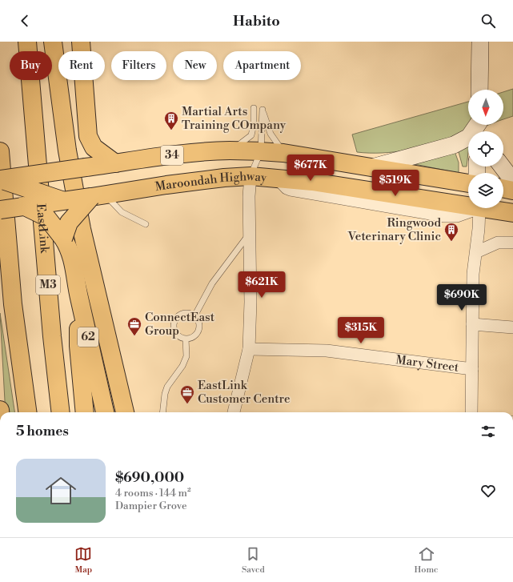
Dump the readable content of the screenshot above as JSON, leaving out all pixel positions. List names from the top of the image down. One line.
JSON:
{"streets":{"highway":["34","Maroondah Highway","EastLink","M3","62"],"street":["Mary Street"]},"crossings":[["Maroondah Highway","62"]],"places":{"building":["Martial Arts Training COmpany","Ringwood Veterinary Clinic"],"office":["ConnectEast Group","EastLink Customer Centre"]},"north":"bottom","page":{"header":"Habito","chip":["Buy","Rent","Filters","New","Apartment"],"price":["$677K","$519K","$621K","$690K","$315K"],"heading":"5 homes","list":[{"name":"$690,000","note":"4 rooms · 144 m² · Dampier Grove"}],"tabs":["Map","Saved","Home"]}}
